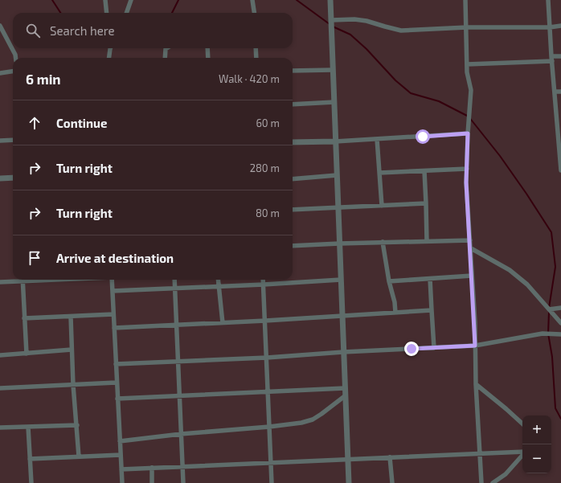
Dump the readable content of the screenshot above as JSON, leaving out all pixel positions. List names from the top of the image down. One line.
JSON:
{"page":{"search":"Search here","heading":["6 min","Walk · 420 m"],"list":[["Continue","60 m"],["Turn right","280 m"],["Turn right","80 m"],"Arrive at destination"],"map_buttons":["+","−"]}}
